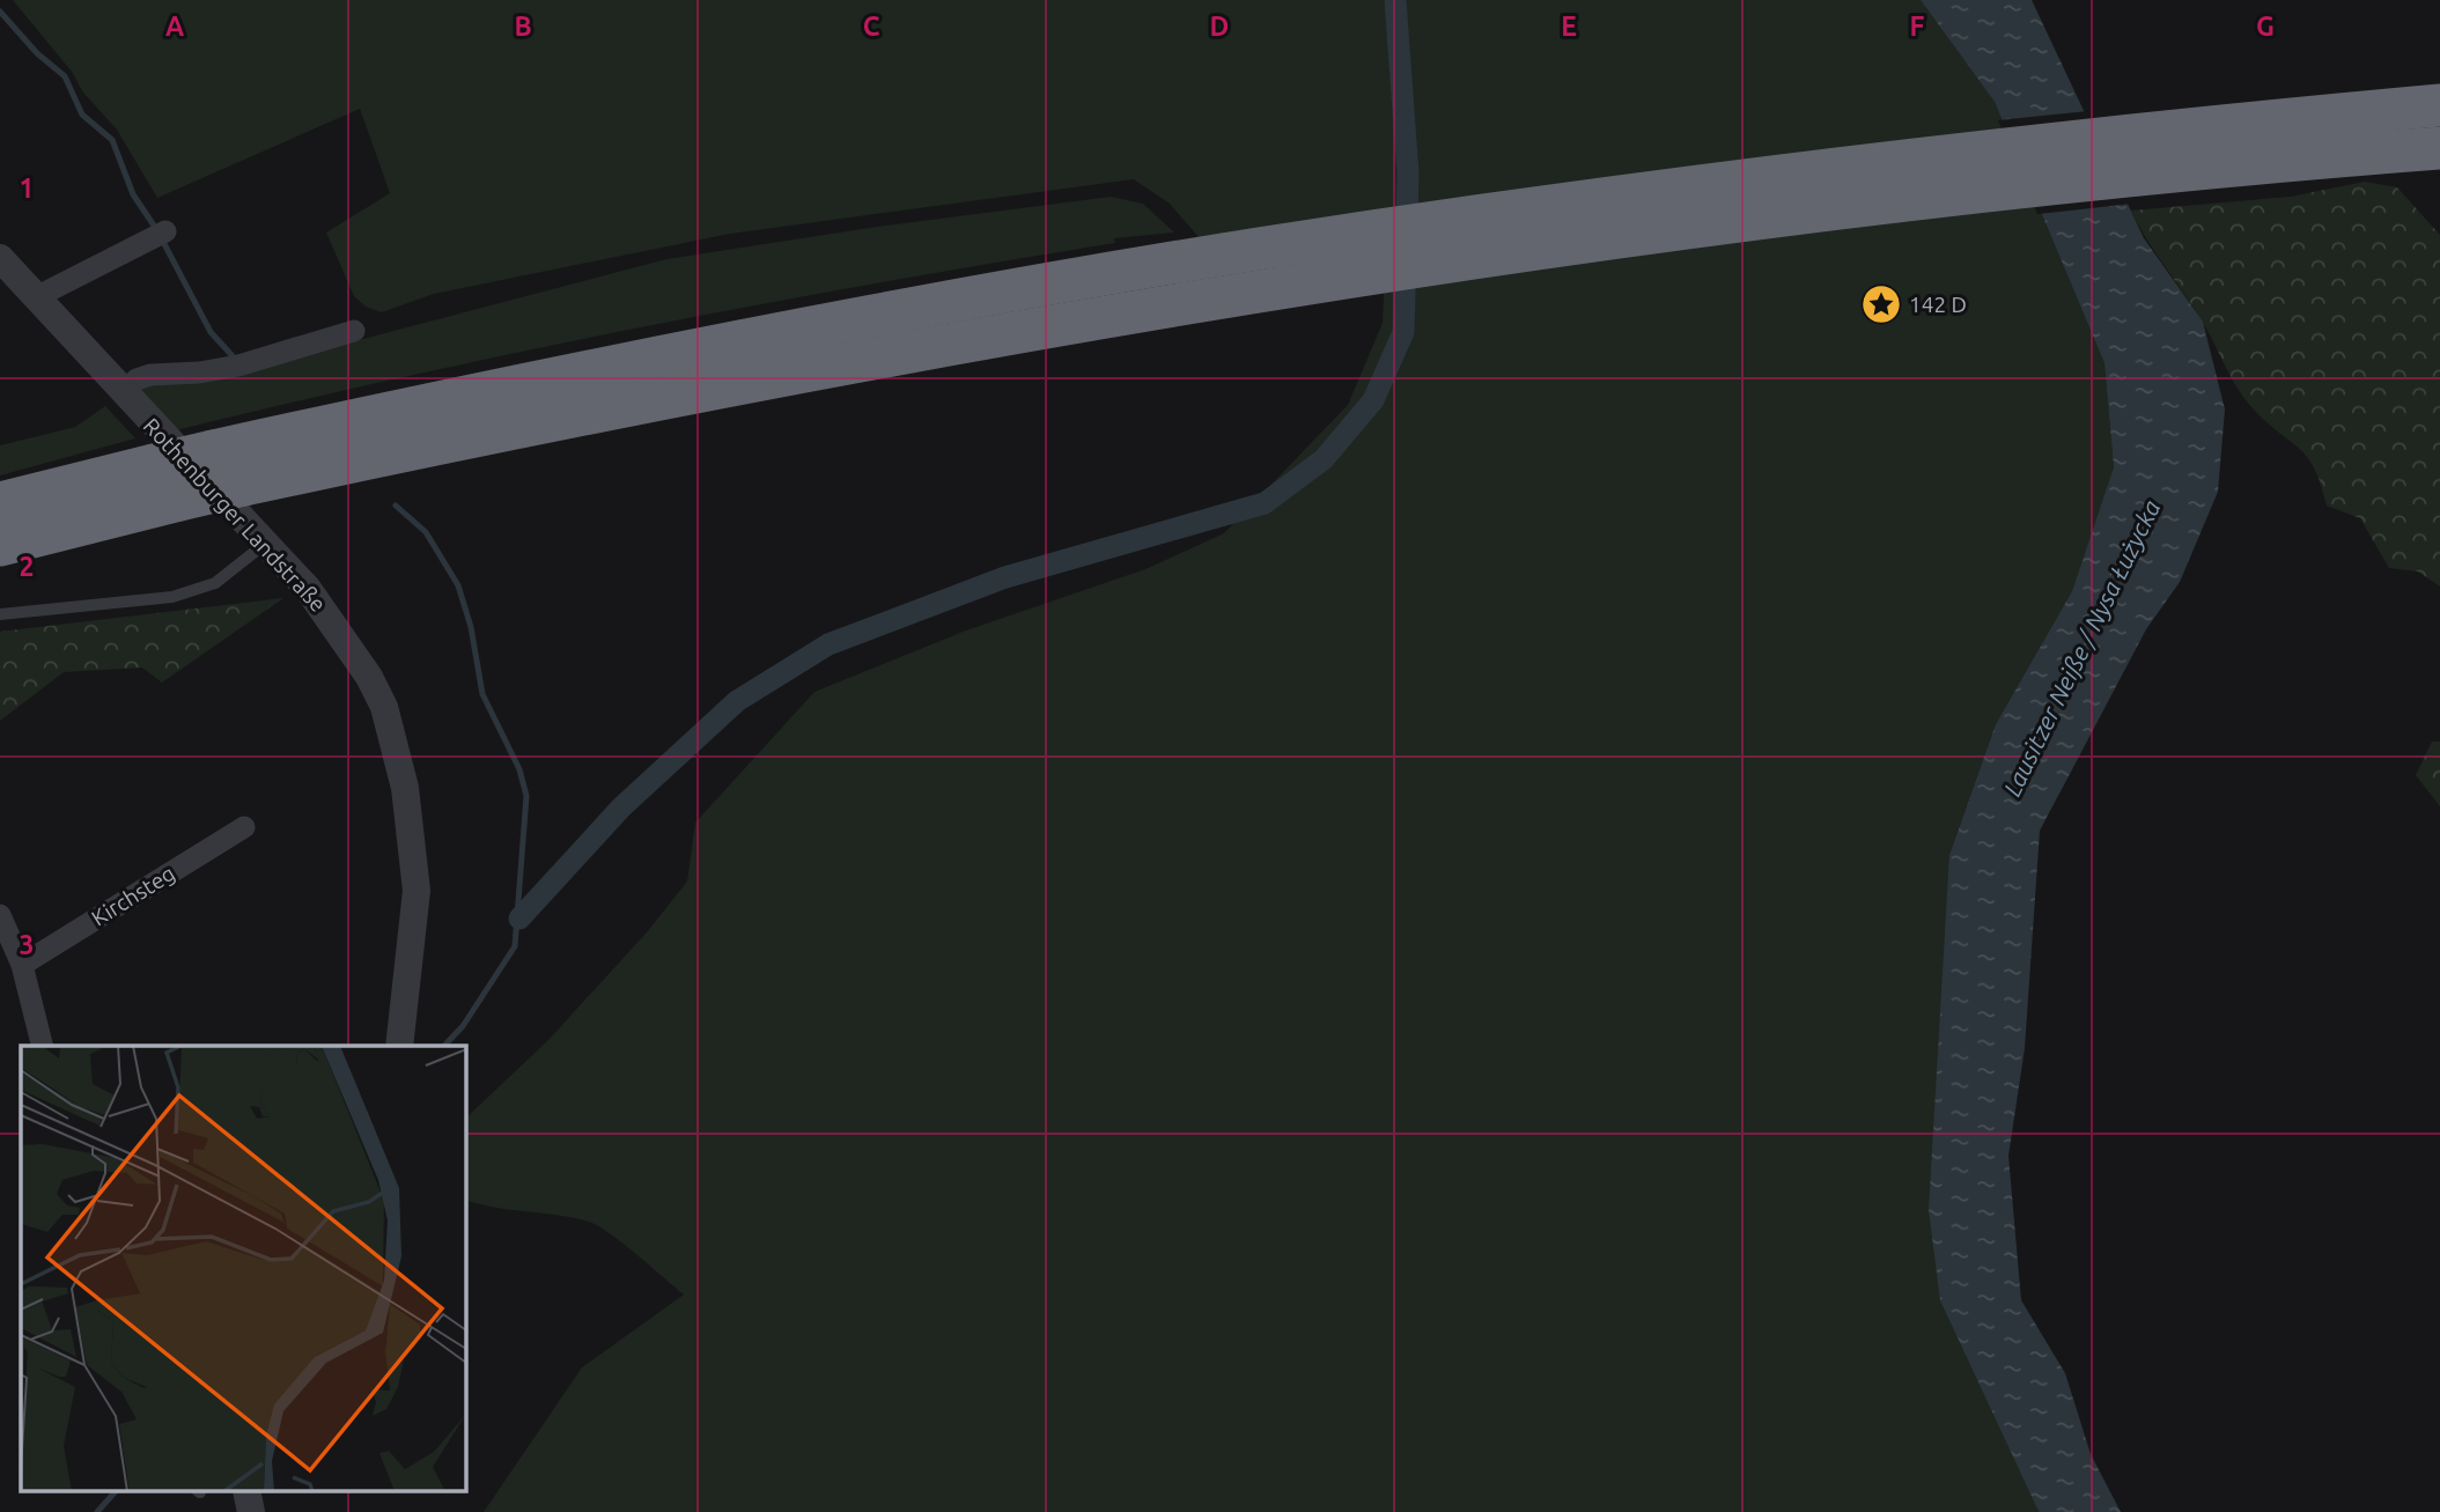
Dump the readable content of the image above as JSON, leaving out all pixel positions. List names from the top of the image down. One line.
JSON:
{"streets":{"street":["Rothenburger Landstraße","Kirchsteg"]},"water":["Lausitzer Neiße / Nysa Łużycka"],"places":{"place":["142 D"]},"grid":{"columns":["A","B","C","D","E","F","G"],"rows":["1","2","3"]}}
